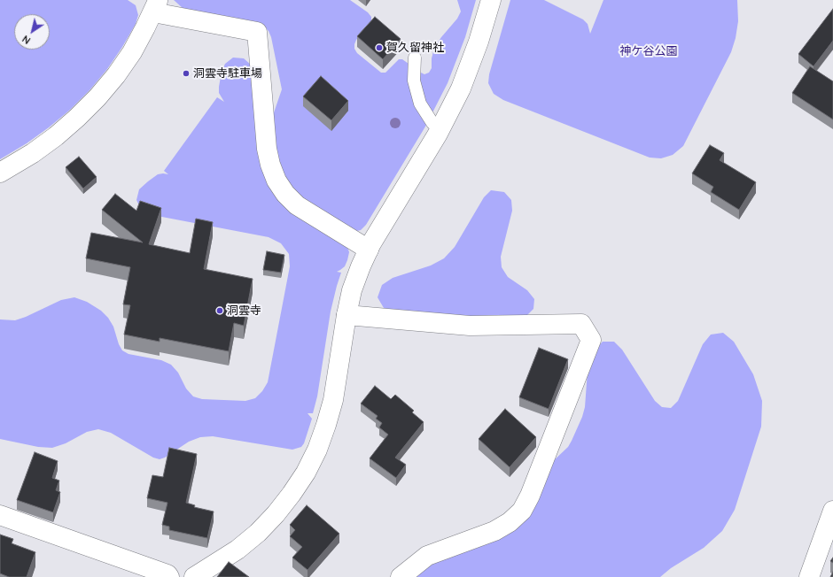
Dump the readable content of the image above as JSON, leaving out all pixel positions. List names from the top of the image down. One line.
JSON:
{"parks":["神ケ谷公園"],"places":["賀久留神社","洞雲寺駐車場","洞雲寺"],"north":"bottom left"}
